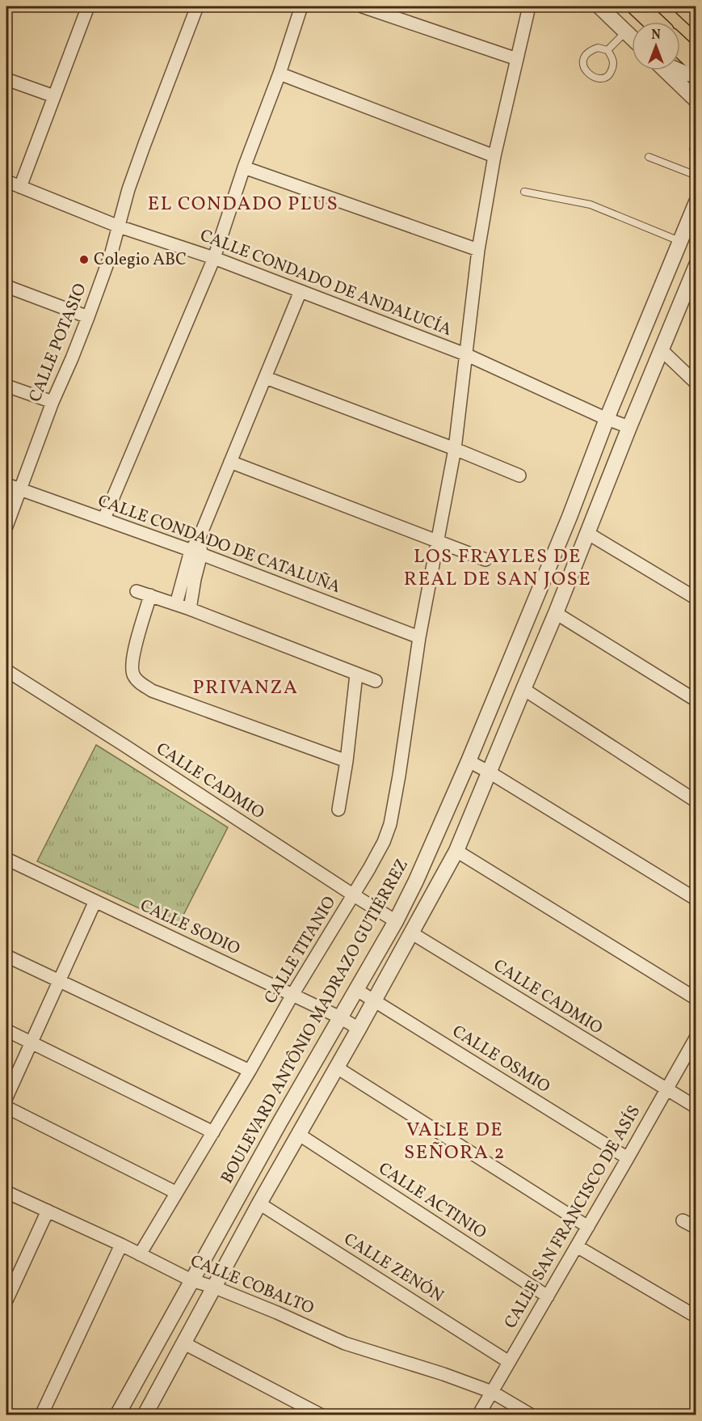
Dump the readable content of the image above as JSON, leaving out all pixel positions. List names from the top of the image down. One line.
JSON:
{"streets":{"street":["CALLE CONDADO DE ANDALUCÍA","CALLE POTASIO","CALLE CONDADO DE CATALUÑA","CALLE CADMIO","CALLE SODIO","CALLE TITANIO","BOULEVARD ANTÔNIO MADRAZO GUTIÉRREZ","CALLE OSMIO","CALLE ACTINIO","CALLE SAN FRANCISCO DE ASÍS","CALLE ZENÓN","CALLE COBALTO"]},"crossings":[["CALLE CONDADO DE ANDALUCÍA","CALLE POTASIO"],["CALLE CONDADO DE ANDALUCÍA","CALLE TITANIO"],["CALLE CONDADO DE ANDALUCÍA","BOULEVARD ANTÔNIO MADRAZO GUTIÉRREZ"],["CALLE POTASIO","CALLE CONDADO DE CATALUÑA"],["CALLE CONDADO DE CATALUÑA","CALLE TITANIO"],["CALLE CADMIO","CALLE TITANIO"],["CALLE CADMIO","BOULEVARD ANTÔNIO MADRAZO GUTIÉRREZ"],["CALLE CADMIO","CALLE SAN FRANCISCO DE ASÍS"],["CALLE SODIO","CALLE TITANIO"],["CALLE SODIO","BOULEVARD ANTÔNIO MADRAZO GUTIÉRREZ"],["CALLE TITANIO","CALLE COBALTO"],["BOULEVARD ANTÔNIO MADRAZO GUTIÉRREZ","CALLE OSMIO"],["BOULEVARD ANTÔNIO MADRAZO GUTIÉRREZ","CALLE COBALTO"],["CALLE OSMIO","CALLE SAN FRANCISCO DE ASÍS"],["CALLE ACTINIO","CALLE SAN FRANCISCO DE ASÍS"],["CALLE SAN FRANCISCO DE ASÍS","CALLE ZENÓN"],["CALLE SAN FRANCISCO DE ASÍS","CALLE COBALTO"]],"districts":["EL CONDADO PLUS","LOS FRAYLES DE REAL DE SAN JOSE","PRIVANZA","VALLE DE SEÑORA 2"],"places":["Colegio ABC"],"north":"top"}
